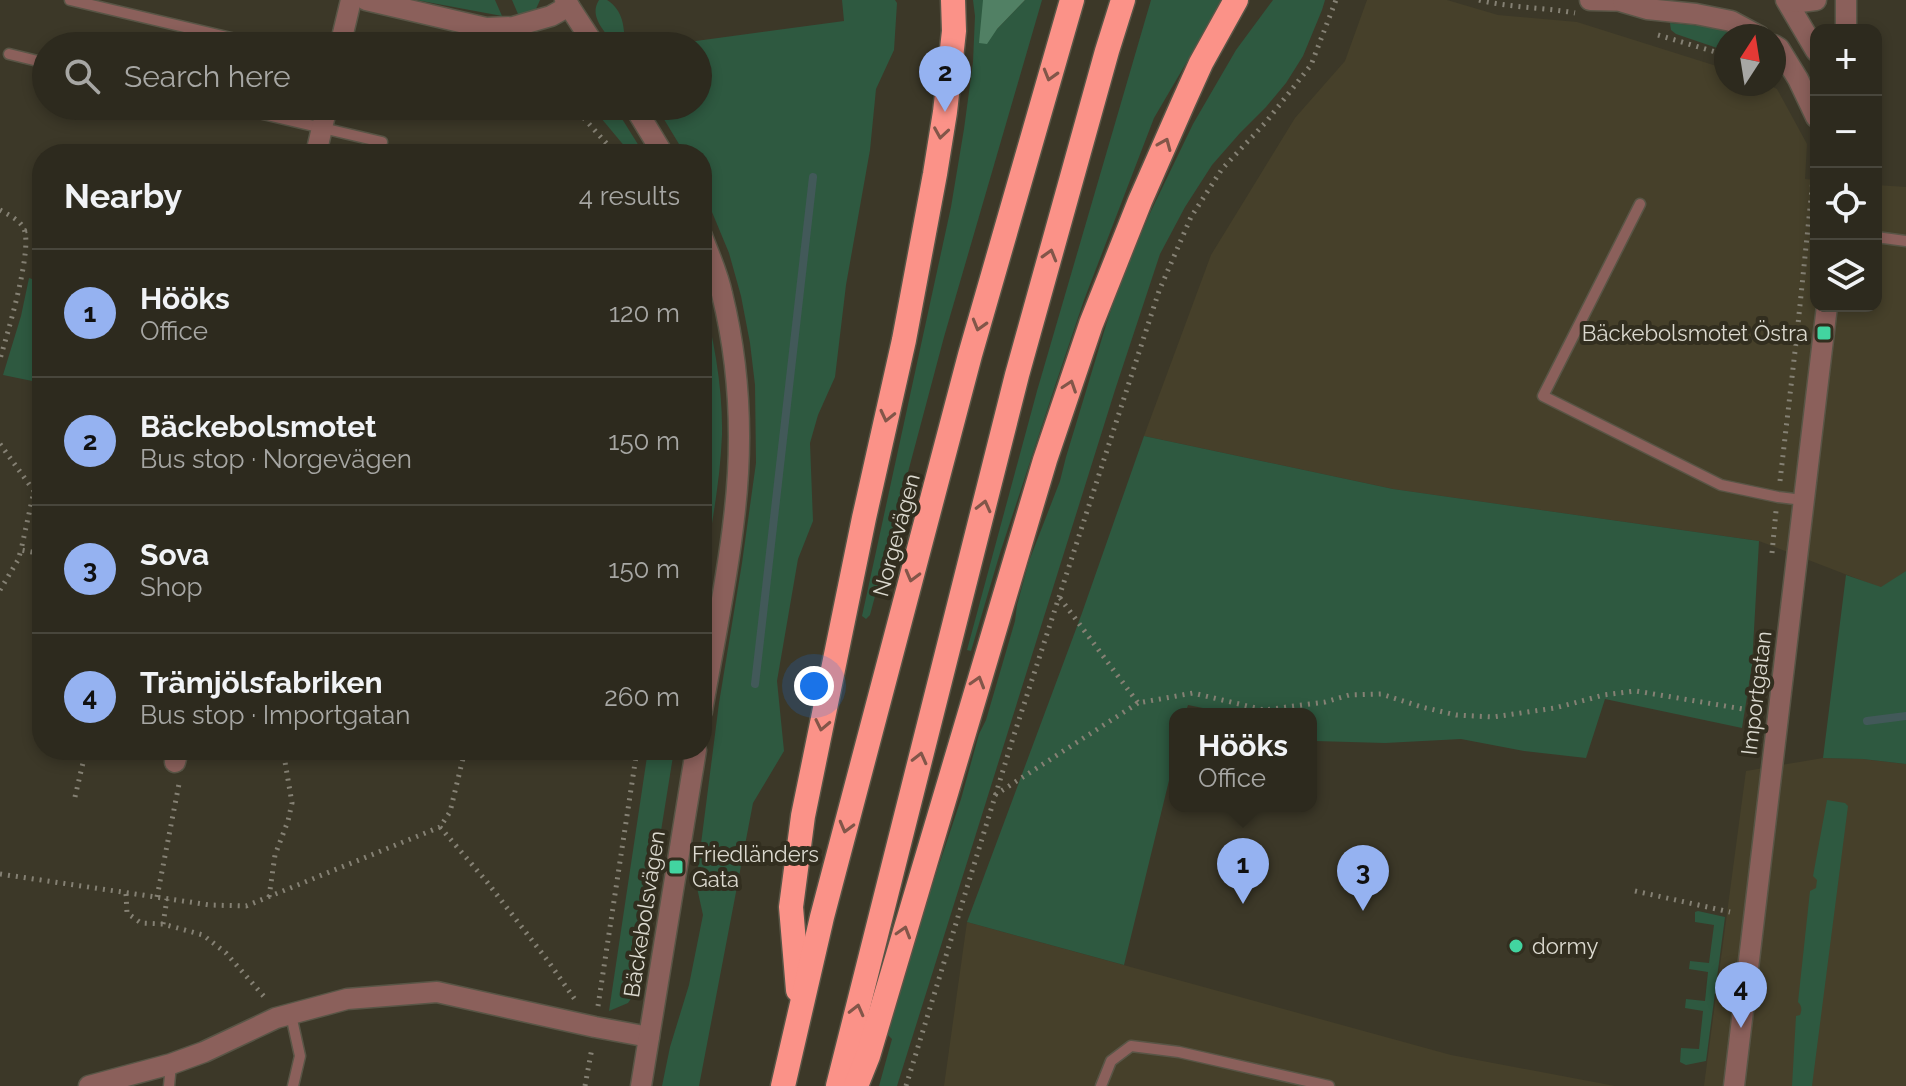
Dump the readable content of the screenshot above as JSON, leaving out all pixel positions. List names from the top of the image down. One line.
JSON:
{"streets":{"highway":["Norgevägen"],"street":["Importgatan","Bäckebolsvägen"]},"places":{"transit":["Bäckebolsmotet Östra","Friedländers Gata"],"other":["dormy"]},"north":"top","page":{"map_buttons":["+","−"],"search":"Search here","pins":["2","1","3","4"],"heading":["Nearby","4 results"],"list":[{"mark":"1","name":"Hööks","note":"Office","value":"120 m"},{"mark":"2","name":"Bäckebolsmotet","note":"Bus stop · Norgevägen","value":"150 m"},{"mark":"3","name":"Sova","note":"Shop","value":"150 m"},{"mark":"4","name":"Trämjölsfabriken","note":"Bus stop · Importgatan","value":"260 m"}],"popup":["Hööks","Office"]}}
